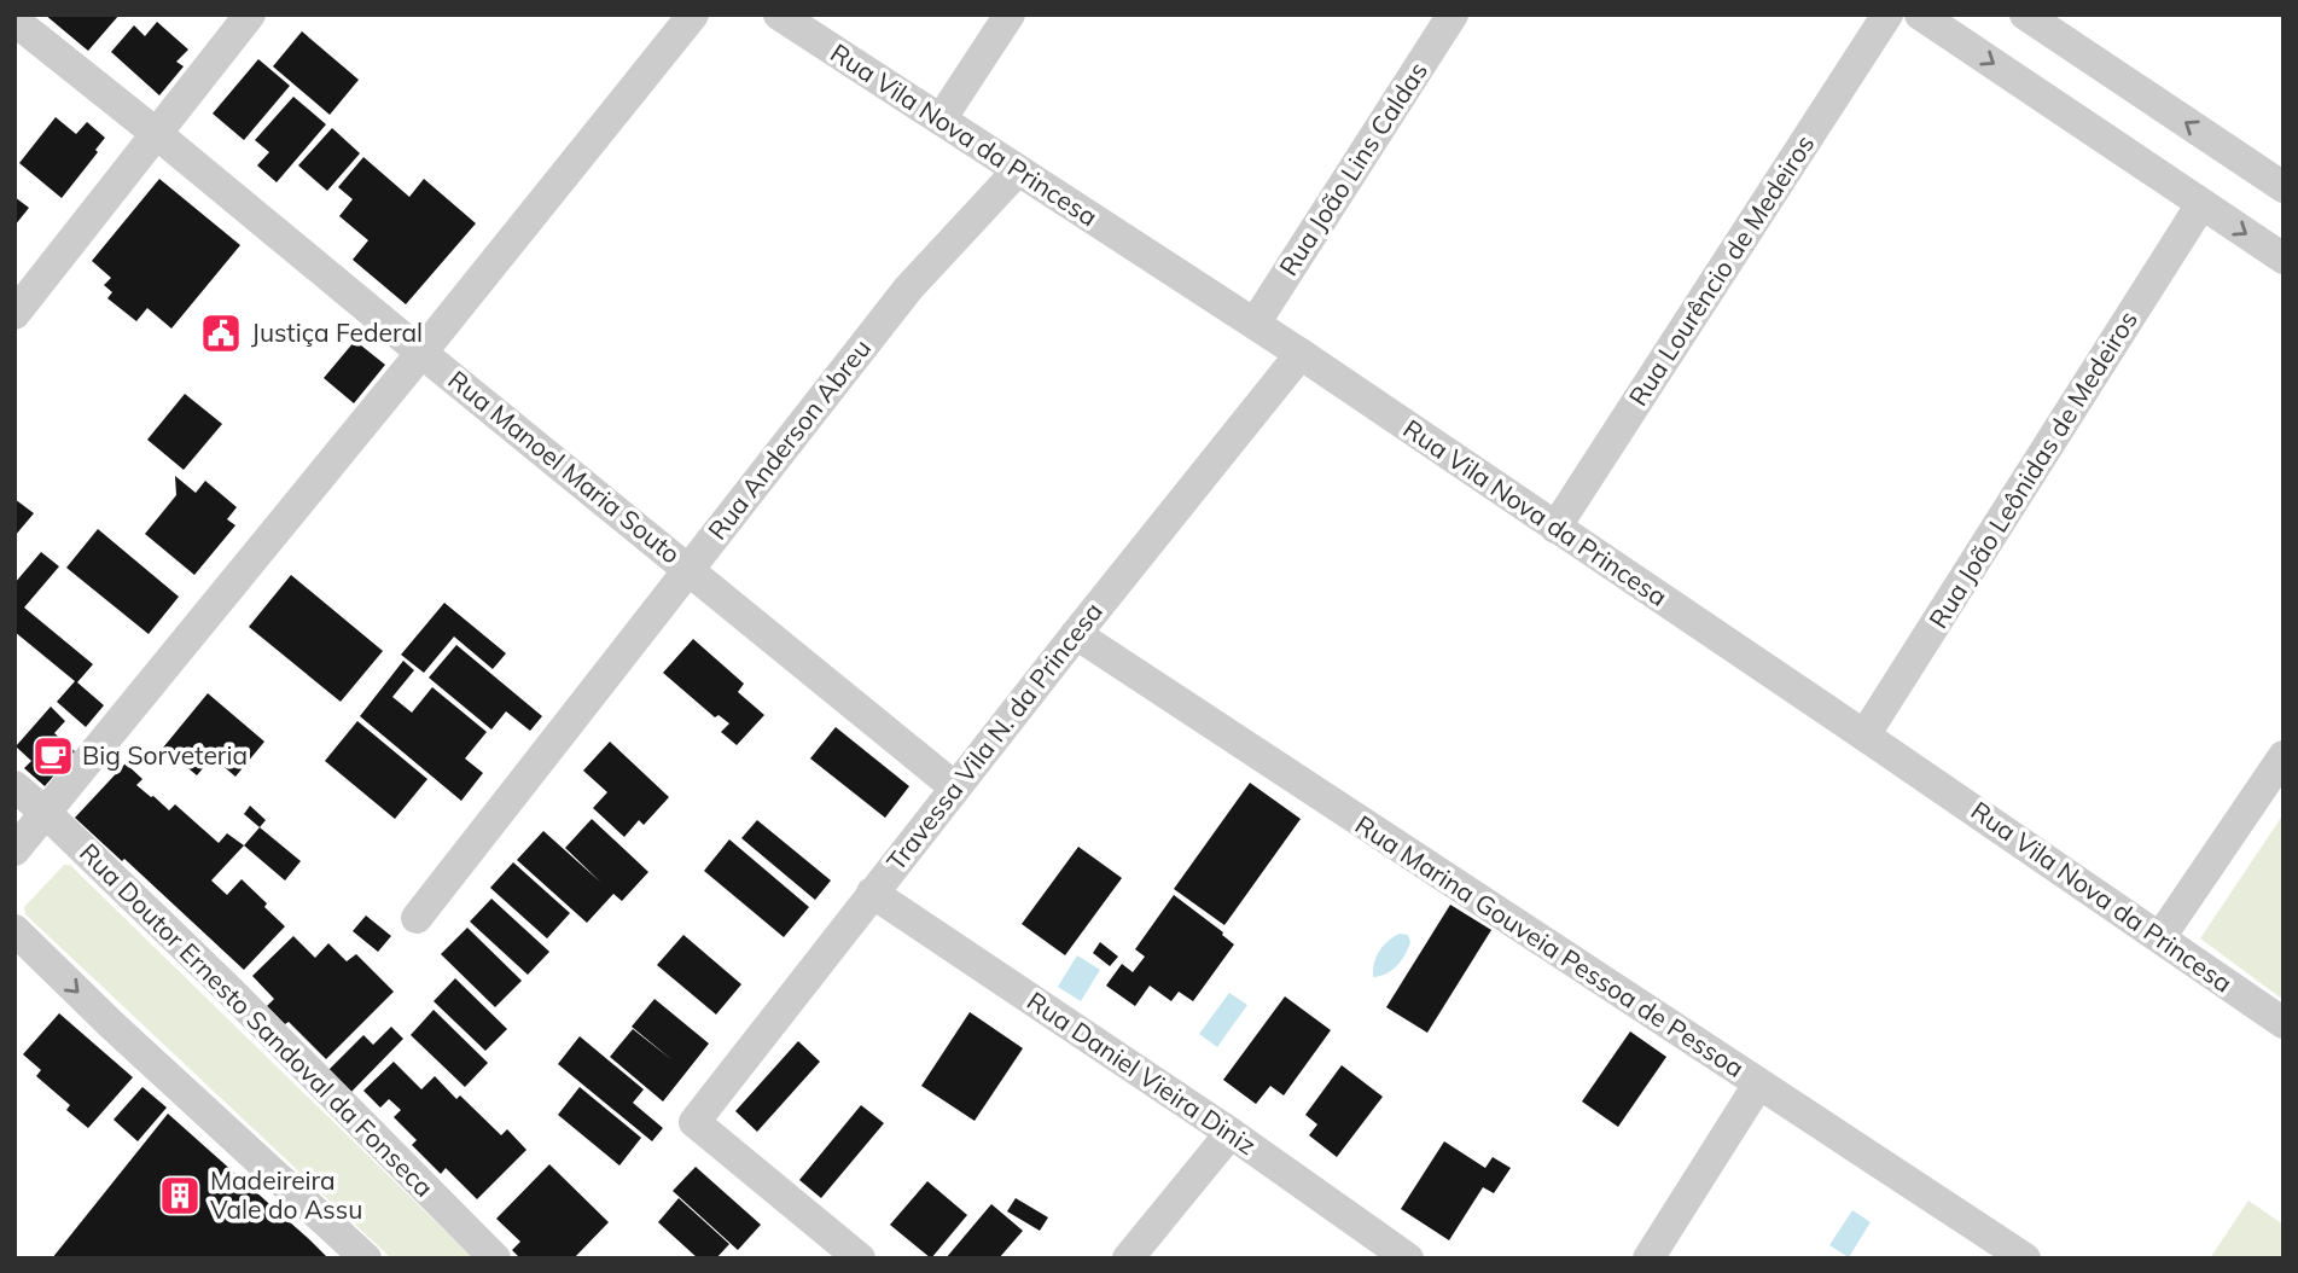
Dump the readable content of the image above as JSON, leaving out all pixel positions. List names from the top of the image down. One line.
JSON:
{"streets":{"street":["Rua Vila Nova da Princesa","Rua João Lins Caldas","Rua Lourêncio de Medeiros","Rua Anderson Abreu","Rua Manoel Maria Souto","Rua João Leônidas de Medeiros","Travessa Vila N. da Princesa","Rua Marina Gouveia Pessoa de Pessoa","Rua Doutor Ernesto Sandoval da Fonseca","Rua Daniel Vieira Diniz"]},"crossings":[["Rua Vila Nova da Princesa","Rua João Lins Caldas"],["Rua Vila Nova da Princesa","Rua Lourêncio de Medeiros"],["Rua Vila Nova da Princesa","Rua Anderson Abreu"],["Rua Vila Nova da Princesa","Rua João Leônidas de Medeiros"],["Rua Vila Nova da Princesa","Travessa Vila N. da Princesa"],["Rua Anderson Abreu","Rua Manoel Maria Souto"],["Rua Manoel Maria Souto","Travessa Vila N. da Princesa"],["Travessa Vila N. da Princesa","Rua Marina Gouveia Pessoa de Pessoa"],["Travessa Vila N. da Princesa","Rua Daniel Vieira Diniz"]],"places":{"public building":["Justiça Federal"],"cafe":["Big Sorveteria"],"building":["Madeireira Vale do Assu"]}}
